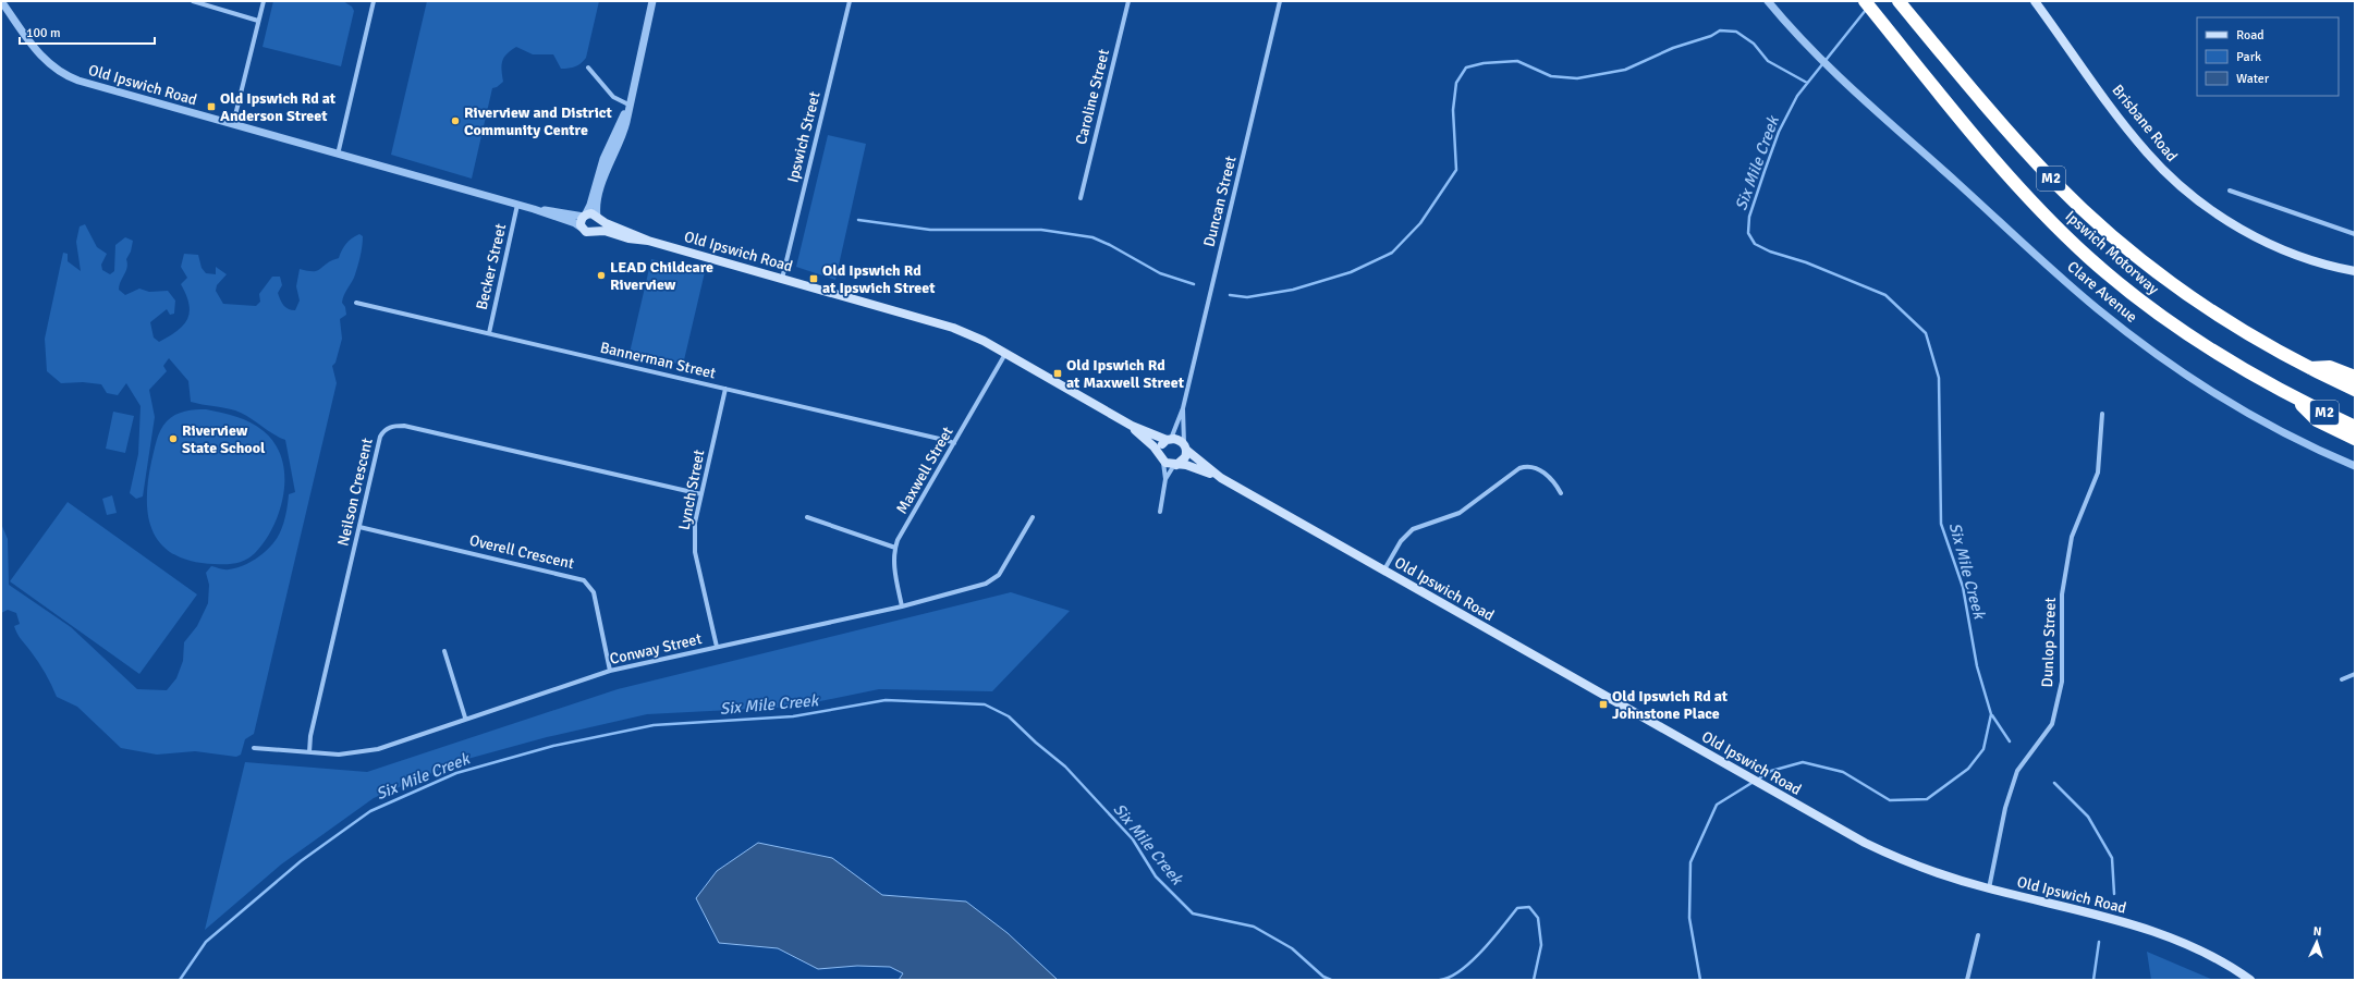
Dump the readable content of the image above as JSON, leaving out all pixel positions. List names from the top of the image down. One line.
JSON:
{"streets":{"highway":["M2","Ipswich Motorway"],"main road":["Old Ipswich Road","Brisbane Road"],"street":["Caroline Street","Ipswich Street","Duncan Street","Becker Street","Clare Avenue","Bannerman Street","Maxwell Street","Lynch Street","Neilson Crescent","Overell Crescent","Dunlop Street","Conway Street"]},"crossings":[["Old Ipswich Road","Ipswich Street"],["Old Ipswich Road","Duncan Street"],["Old Ipswich Road","Becker Street"],["Old Ipswich Road","Maxwell Street"],["Old Ipswich Road","Dunlop Street"],["Becker Street","Bannerman Street"],["Bannerman Street","Maxwell Street"],["Bannerman Street","Lynch Street"],["Maxwell Street","Conway Street"],["Lynch Street","Neilson Crescent"],["Lynch Street","Conway Street"],["Neilson Crescent","Overell Crescent"],["Neilson Crescent","Conway Street"],["Overell Crescent","Conway Street"]],"water":["Six Mile Creek"],"places":{"transit":["Old Ipswich Rd at Anderson Street","Old Ipswich Rd at Ipswich Street","Old Ipswich Rd at Maxwell Street","Old Ipswich Rd at Johnstone Place"],"other":["Riverview and District Community Centre","LEAD Childcare Riverview","Riverview State School"]},"legend":["Road","Park","Water"],"scale_bar":"100 m","north":"top"}
